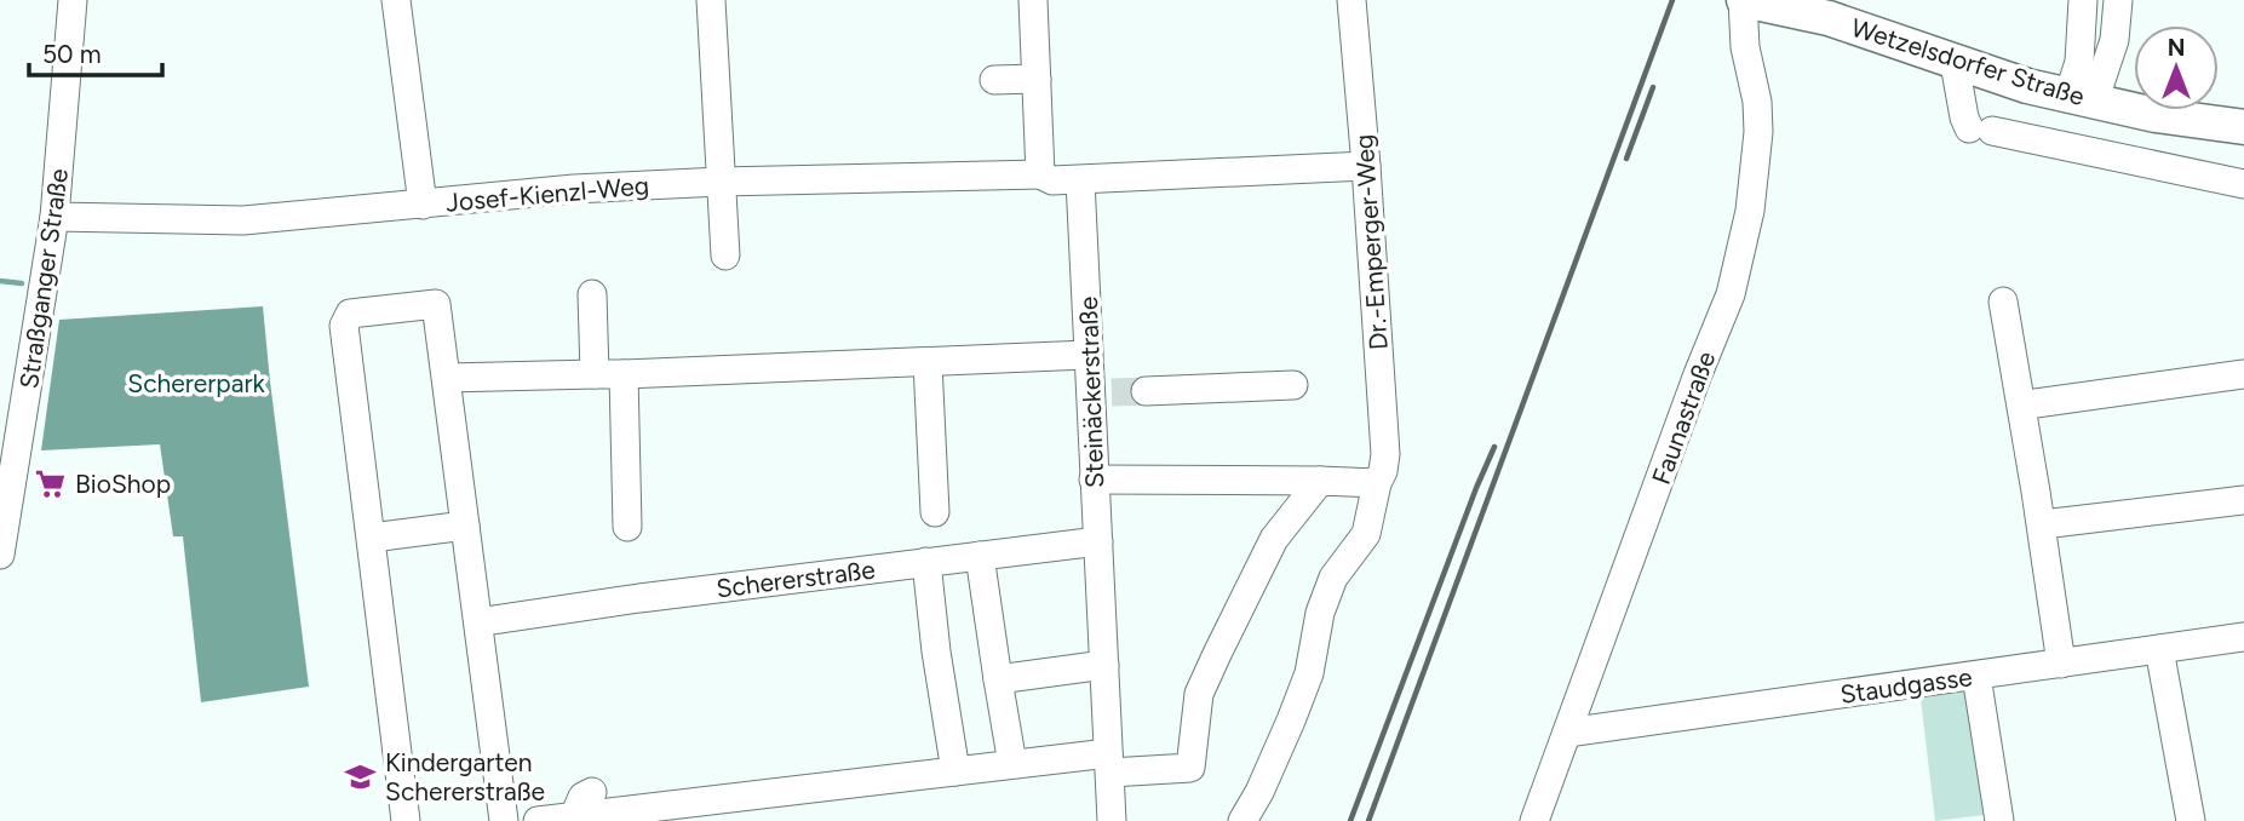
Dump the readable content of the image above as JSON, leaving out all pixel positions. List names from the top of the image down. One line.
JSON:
{"streets":{"main road":["Wetzelsdorfer Straße"],"street":["Josef-Kienzl-Weg","Dr.-Emperger-Weg","Straßganger Straße","Steinäckerstraße","Faunastraße","Schererstraße","Staudgasse"]},"crossings":[["Wetzelsdorfer Straße","Faunastraße"],["Josef-Kienzl-Weg","Straßganger Straße"],["Steinäckerstraße","Schererstraße"],["Faunastraße","Staudgasse"]],"parks":["Schererpark"],"places":{"supermarket":["BioShop"],"school or university":["Kindergarten Schererstraße"]},"scale_bar":"50 m","north":"top"}
